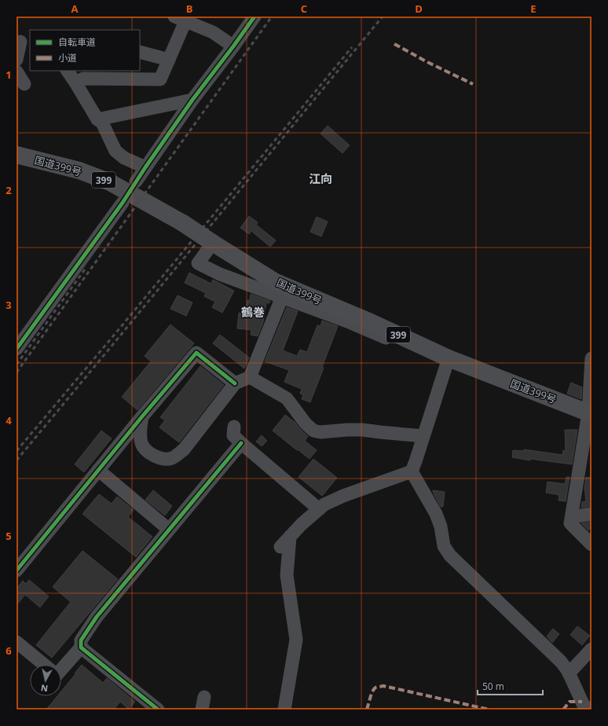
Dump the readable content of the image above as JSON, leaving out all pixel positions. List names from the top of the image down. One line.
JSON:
{"streets":{"highway":["国道399号","399"]},"districts":["江向","鶴巻"],"legend":["自転車道","小道"],"scale_bar":"50 m","north":"bottom","grid":{"columns":["A","B","C","D","E"],"rows":["1","2","3","4","5","6"]}}
